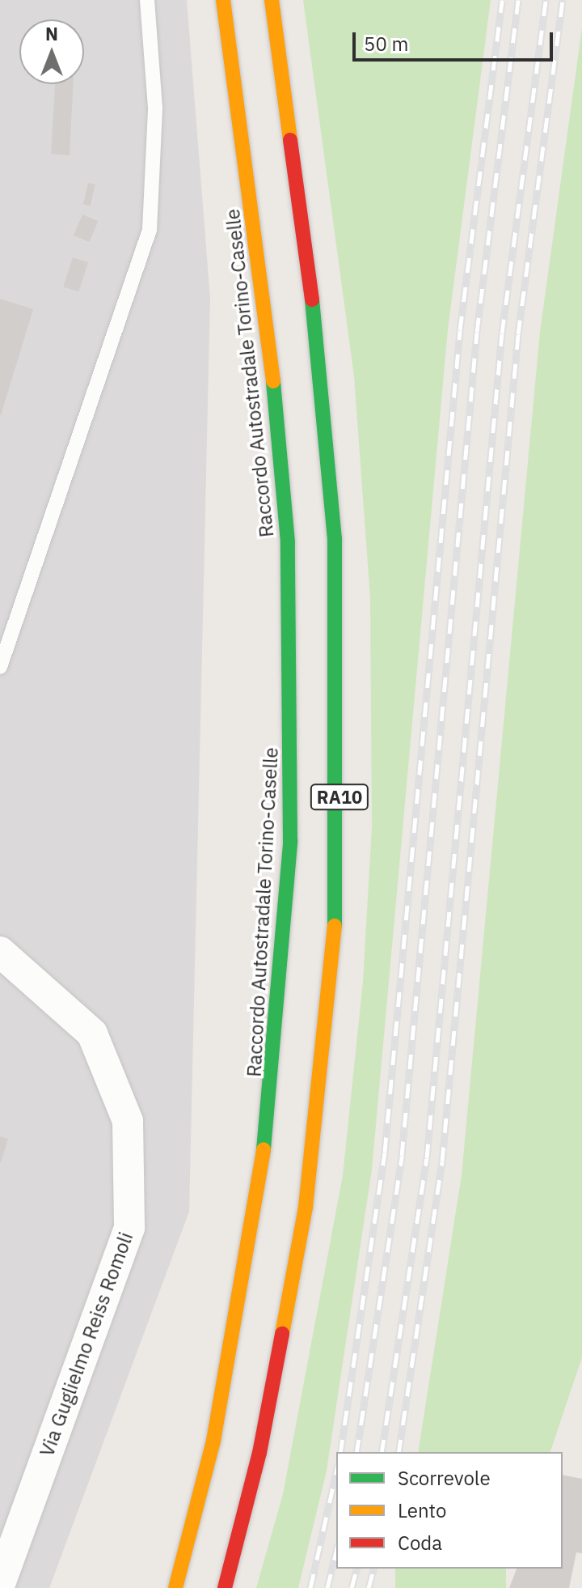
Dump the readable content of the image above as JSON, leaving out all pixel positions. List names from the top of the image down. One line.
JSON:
{"streets":{"highway":["Raccordo Autostradale Torino-Caselle","RA10"],"street":["Via Guglielmo Reiss Romoli"]},"legend":["Scorrevole","Lento","Coda"],"scale_bar":"50 m","north":"top"}
